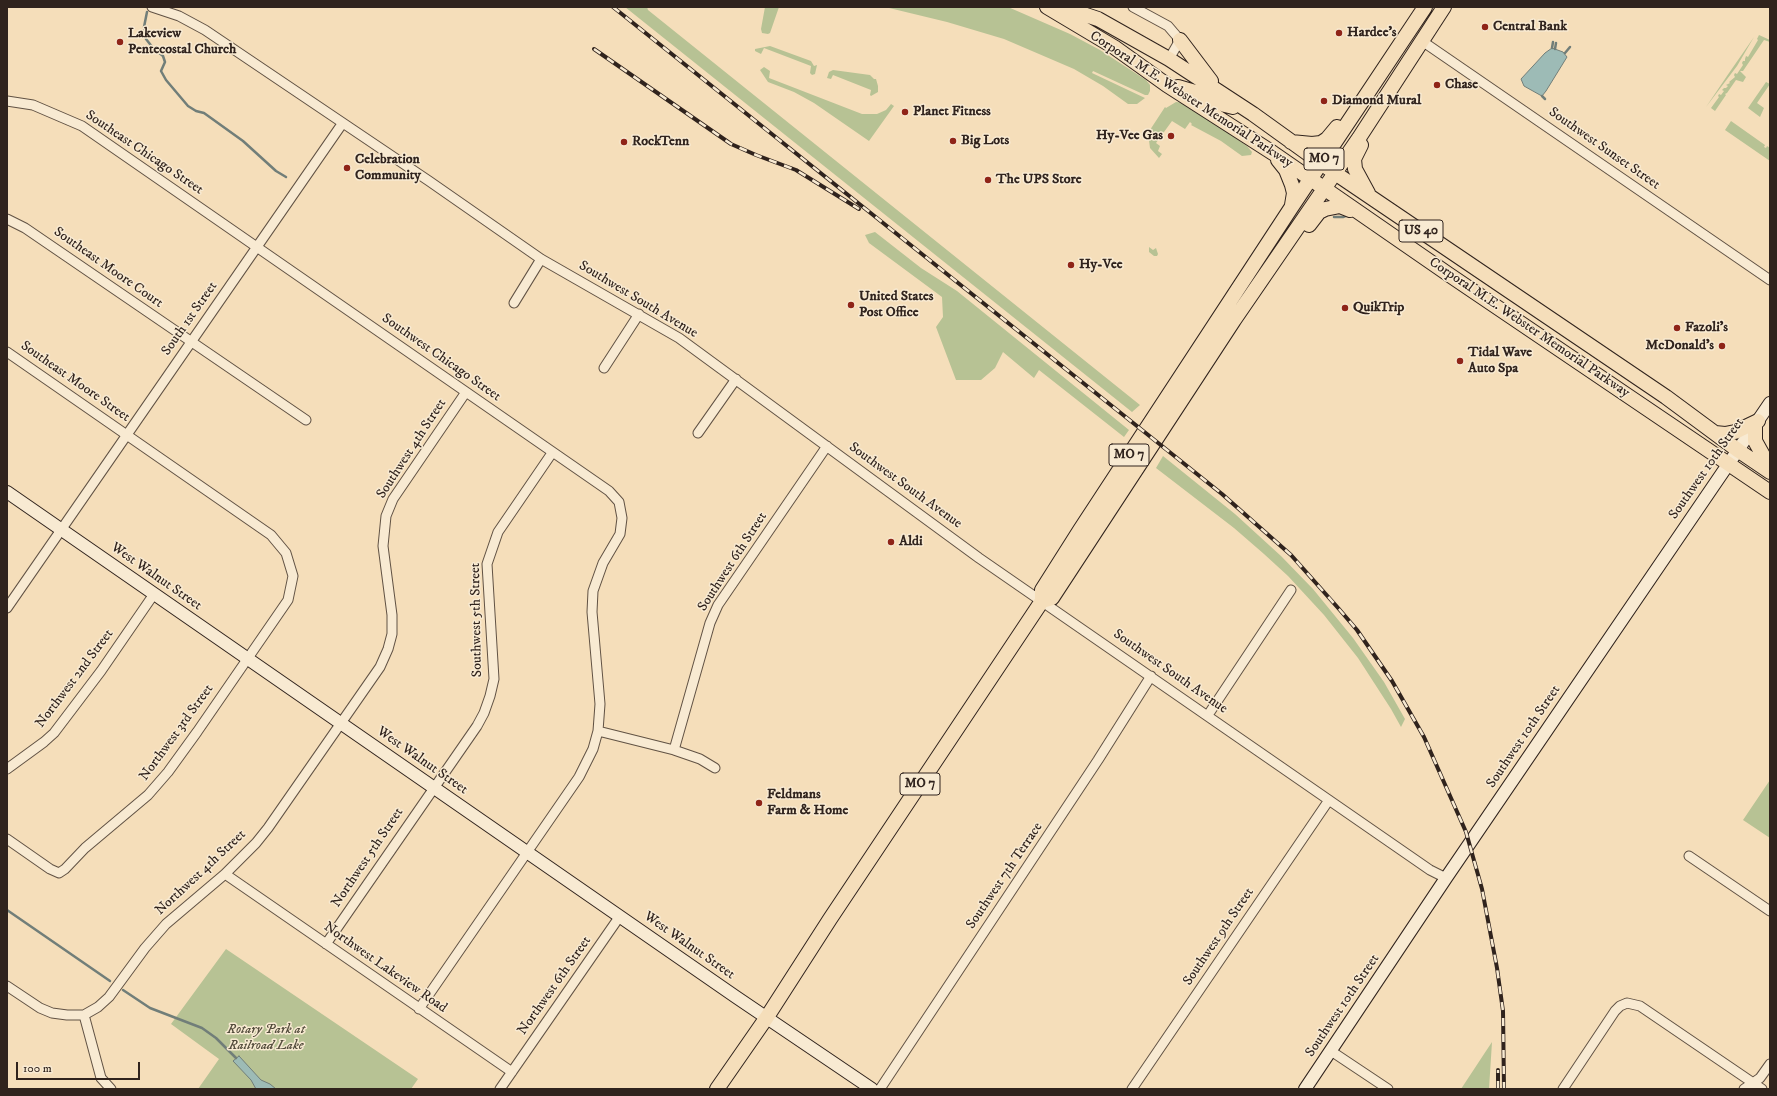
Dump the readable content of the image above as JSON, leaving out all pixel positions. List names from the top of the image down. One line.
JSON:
{"streets":{"main road":["Corporal M.E. Webster Memorial Parkway","MO 7","US 40"],"street":["Southwest Sunset Street","Southeast Chicago Street","Southeast Moore Court","Southwest South Avenue","South 1st Street","Southwest Chicago Street","Southeast Moore Street","Southwest 4th Street","Southwest 10th Street","Southwest 6th Street","West Walnut Street","Southwest 5th Street","Northwest 2nd Street","Northwest 3rd Street","Northwest 5th Street","Northwest 4th Street","Southwest 7th Terrace","Southwest 9th Street","Northwest Lakeview Road","Northwest 6th Street"]},"crossings":[["Corporal M.E. Webster Memorial Parkway","MO 7"],["Corporal M.E. Webster Memorial Parkway","Southwest 10th Street"],["Southwest Sunset Street","MO 7"],["Southeast Chicago Street","South 1st Street"],["Southeast Chicago Street","Southwest Chicago Street"],["MO 7","Southwest South Avenue"],["MO 7","West Walnut Street"],["Southeast Moore Court","South 1st Street"],["Southwest South Avenue","South 1st Street"],["Southwest South Avenue","Southwest 10th Street"],["Southwest South Avenue","Southwest 6th Street"],["Southwest South Avenue","Southwest 7th Terrace"],["Southwest South Avenue","Southwest 9th Street"],["South 1st Street","Southwest Chicago Street"],["South 1st Street","Southeast Moore Street"],["South 1st Street","West Walnut Street"],["Southwest Chicago Street","Southwest 4th Street"],["Southwest Chicago Street","Southwest 5th Street"],["Southeast Moore Street","Northwest 3rd Street"],["Southwest 4th Street","West Walnut Street"],["Southwest 4th Street","Northwest 4th Street"],["West Walnut Street","Southwest 5th Street"],["West Walnut Street","Northwest 2nd Street"],["West Walnut Street","Northwest 3rd Street"],["West Walnut Street","Northwest 5th Street"],["West Walnut Street","Northwest 4th Street"],["West Walnut Street","Northwest 6th Street"],["Southwest 5th Street","Northwest 5th Street"],["Northwest 5th Street","Northwest Lakeview Road"],["Northwest 4th Street","Northwest Lakeview Road"],["Northwest Lakeview Road","Northwest 6th Street"]],"parks":["Rotary Park at Railroad Lake"],"places":["Central Bank","Hardee's","Lakeview Pentecostal Church","Chase","Diamond Mural","Planet Fitness","Hy-Vee Gas","Big Lots","RockTenn","Celebration Community","The UPS Store","Hy-Vee","United States Post Office","QuikTrip","Fazoli's","McDonald's","Tidal Wave Auto Spa","Aldi","Feldmans Farm & Home"],"scale_bar":"100 m"}
